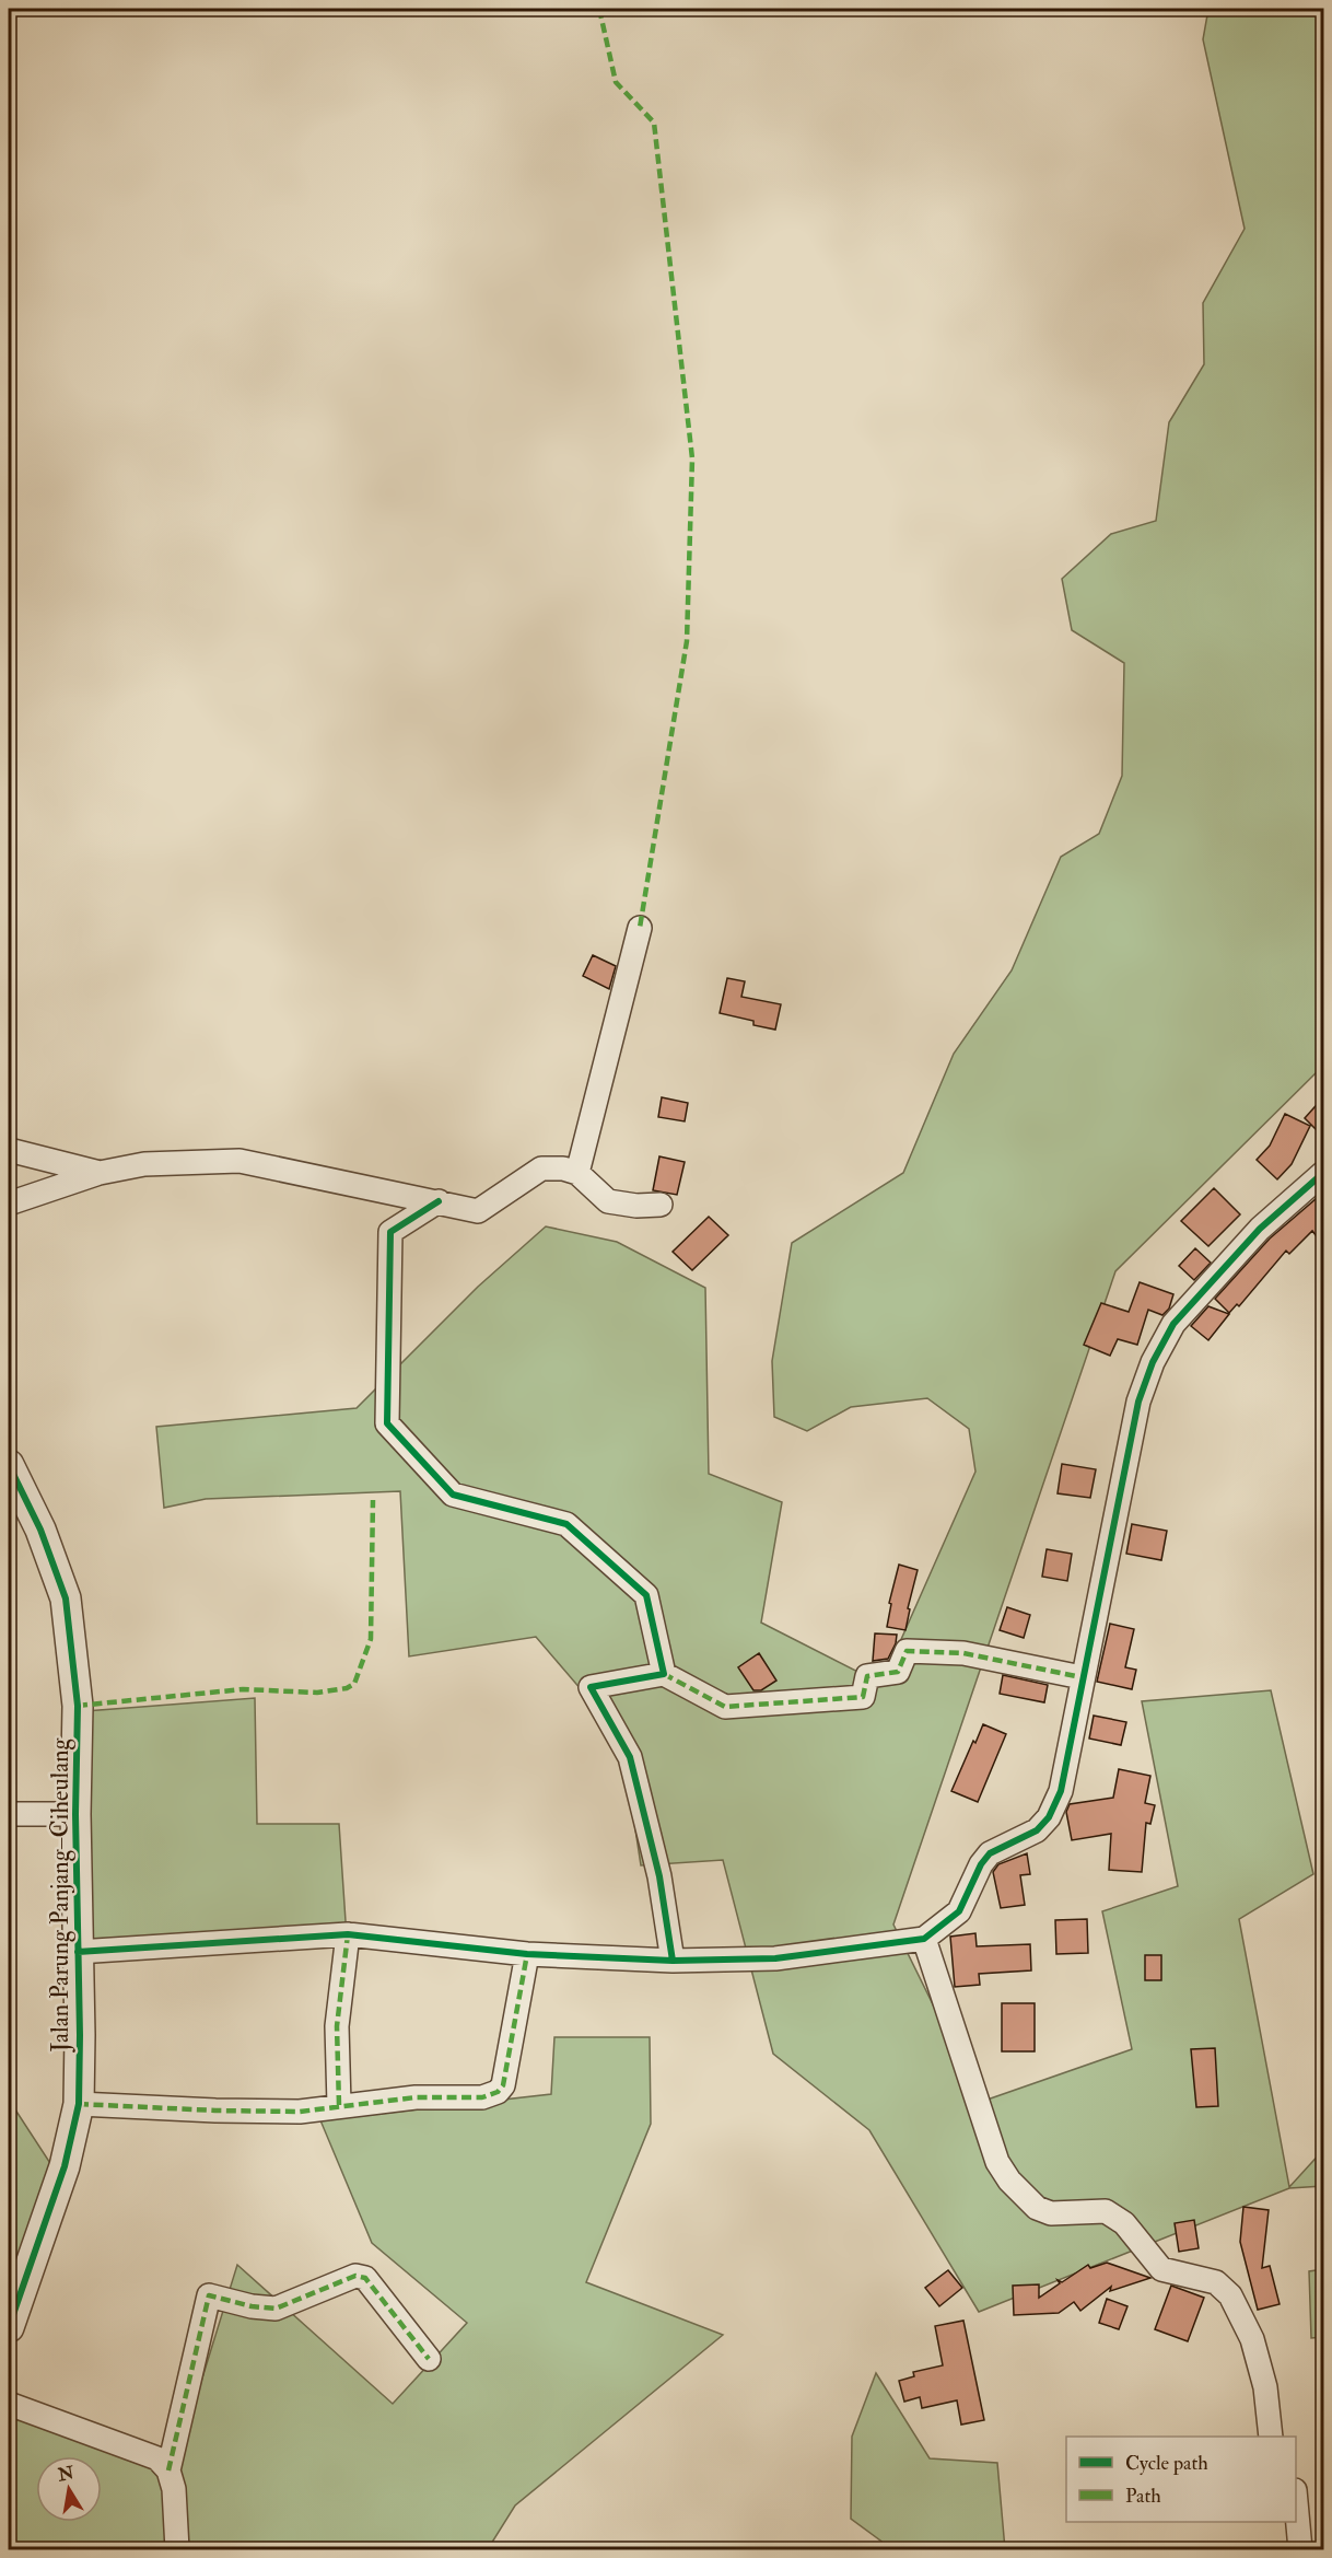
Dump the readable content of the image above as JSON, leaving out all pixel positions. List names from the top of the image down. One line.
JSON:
{"streets":{"street":["Jalan Parung Panjang–Ciheulang"]},"legend":["Cycle path","Path"],"north":"top"}
